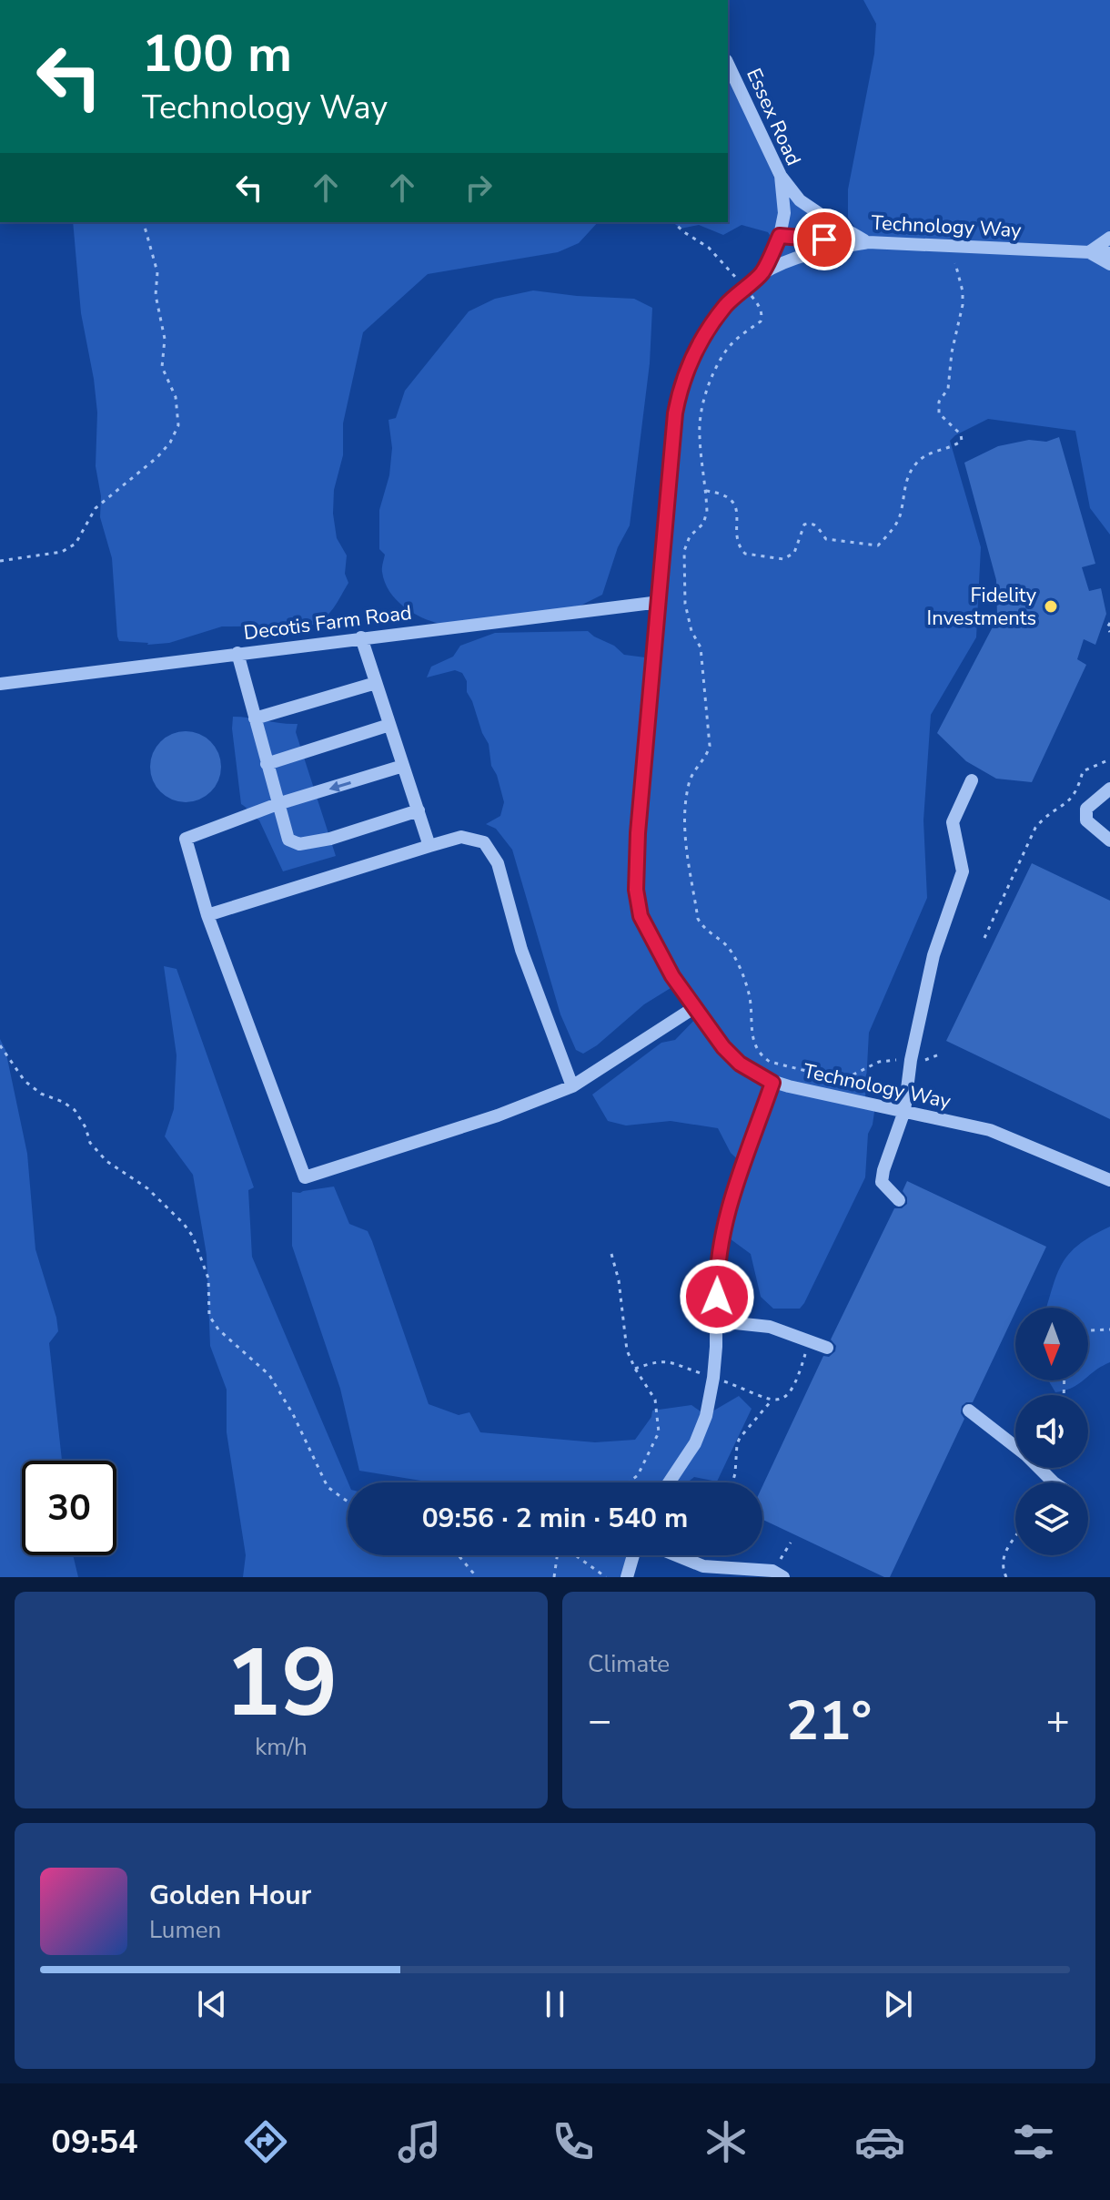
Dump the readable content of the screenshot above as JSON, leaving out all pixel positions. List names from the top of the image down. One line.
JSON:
{"streets":{"street":["Essex Road","Technology Way","Decotis Farm Road"]},"crossings":[["Essex Road","Technology Way"],["Technology Way","Decotis Farm Road"]],"places":["Fidelity Investments"],"north":"bottom","page":{"turn":["100 m","Technology Way"],"limit":"30","trip":"09:56 · 2 min · 540 m","tile":[["19","km/h"],"Climate"],"heat":["−","21°","+"],"song":["Golden Hour","Lumen"],"tabs":"09:54"}}
